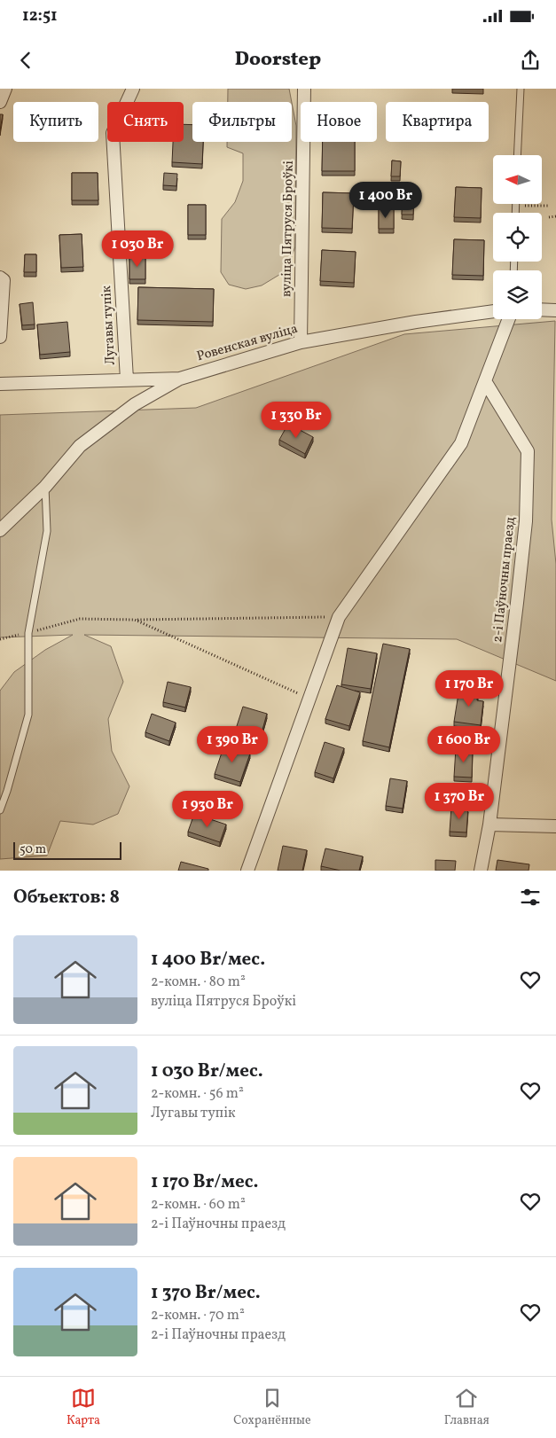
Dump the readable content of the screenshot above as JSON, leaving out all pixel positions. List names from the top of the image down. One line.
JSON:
{"streets":{"street":["вуліца Пятруся Броўкі","Лугавы тупік","Ровенская вуліца","2-і Паўночны праезд"]},"crossings":[["вуліца Пятруся Броўкі","Ровенская вуліца"],["Лугавы тупік","Ровенская вуліца"]],"scale_bar":"50 m","north":"left","page":{"status":"12:51","header":"Doorstep","chip":["Купить","Снять","Фильтры","Новое","Квартира"],"price":["1 400 Br","1 030 Br","1 330 Br","1 170 Br","1 390 Br","1 600 Br","1 370 Br","1 930 Br"],"scale":"50 m","heading":"Объектов: 8","list":[{"name":"1 400 Br/мес.","note":"2-комн. · 80 m² · вуліца Пятруся Броўкі"},{"name":"1 030 Br/мес.","note":"2-комн. · 56 m² · Лугавы тупік"},{"name":"1 170 Br/мес.","note":"2-комн. · 60 m² · 2-і Паўночны праезд"},{"name":"1 370 Br/мес.","note":"2-комн. · 70 m² · 2-і Паўночны праезд"}],"tabs":["Карта","Сохранённые","Главная"]}}
